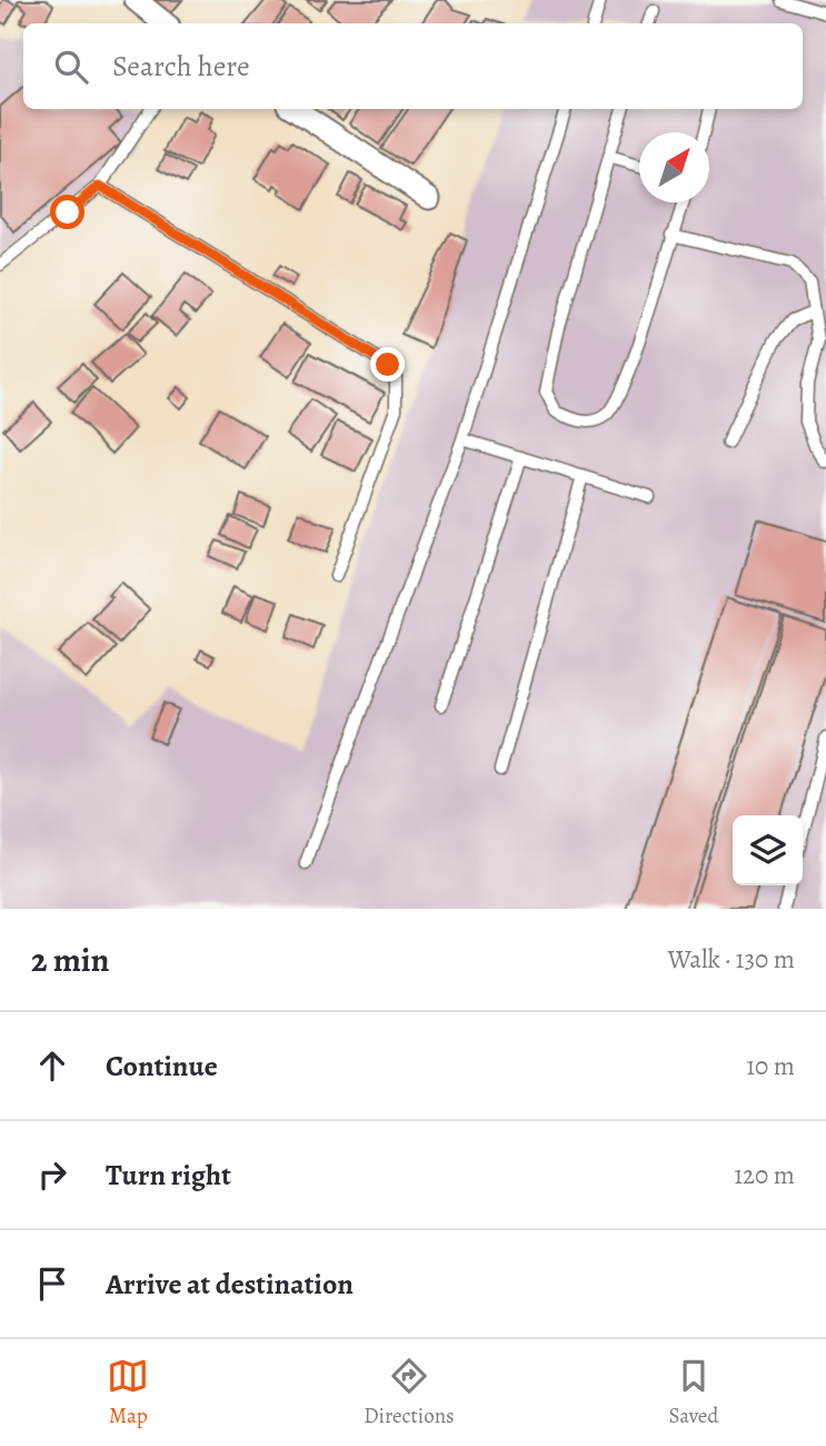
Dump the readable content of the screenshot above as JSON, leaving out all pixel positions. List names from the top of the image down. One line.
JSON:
{"north":"top right","page":{"search":"Search here","heading":["2 min","Walk · 130 m"],"list":[["Continue","10 m"],["Turn right","120 m"],"Arrive at destination"],"nav":["Map","Directions","Saved"]}}
